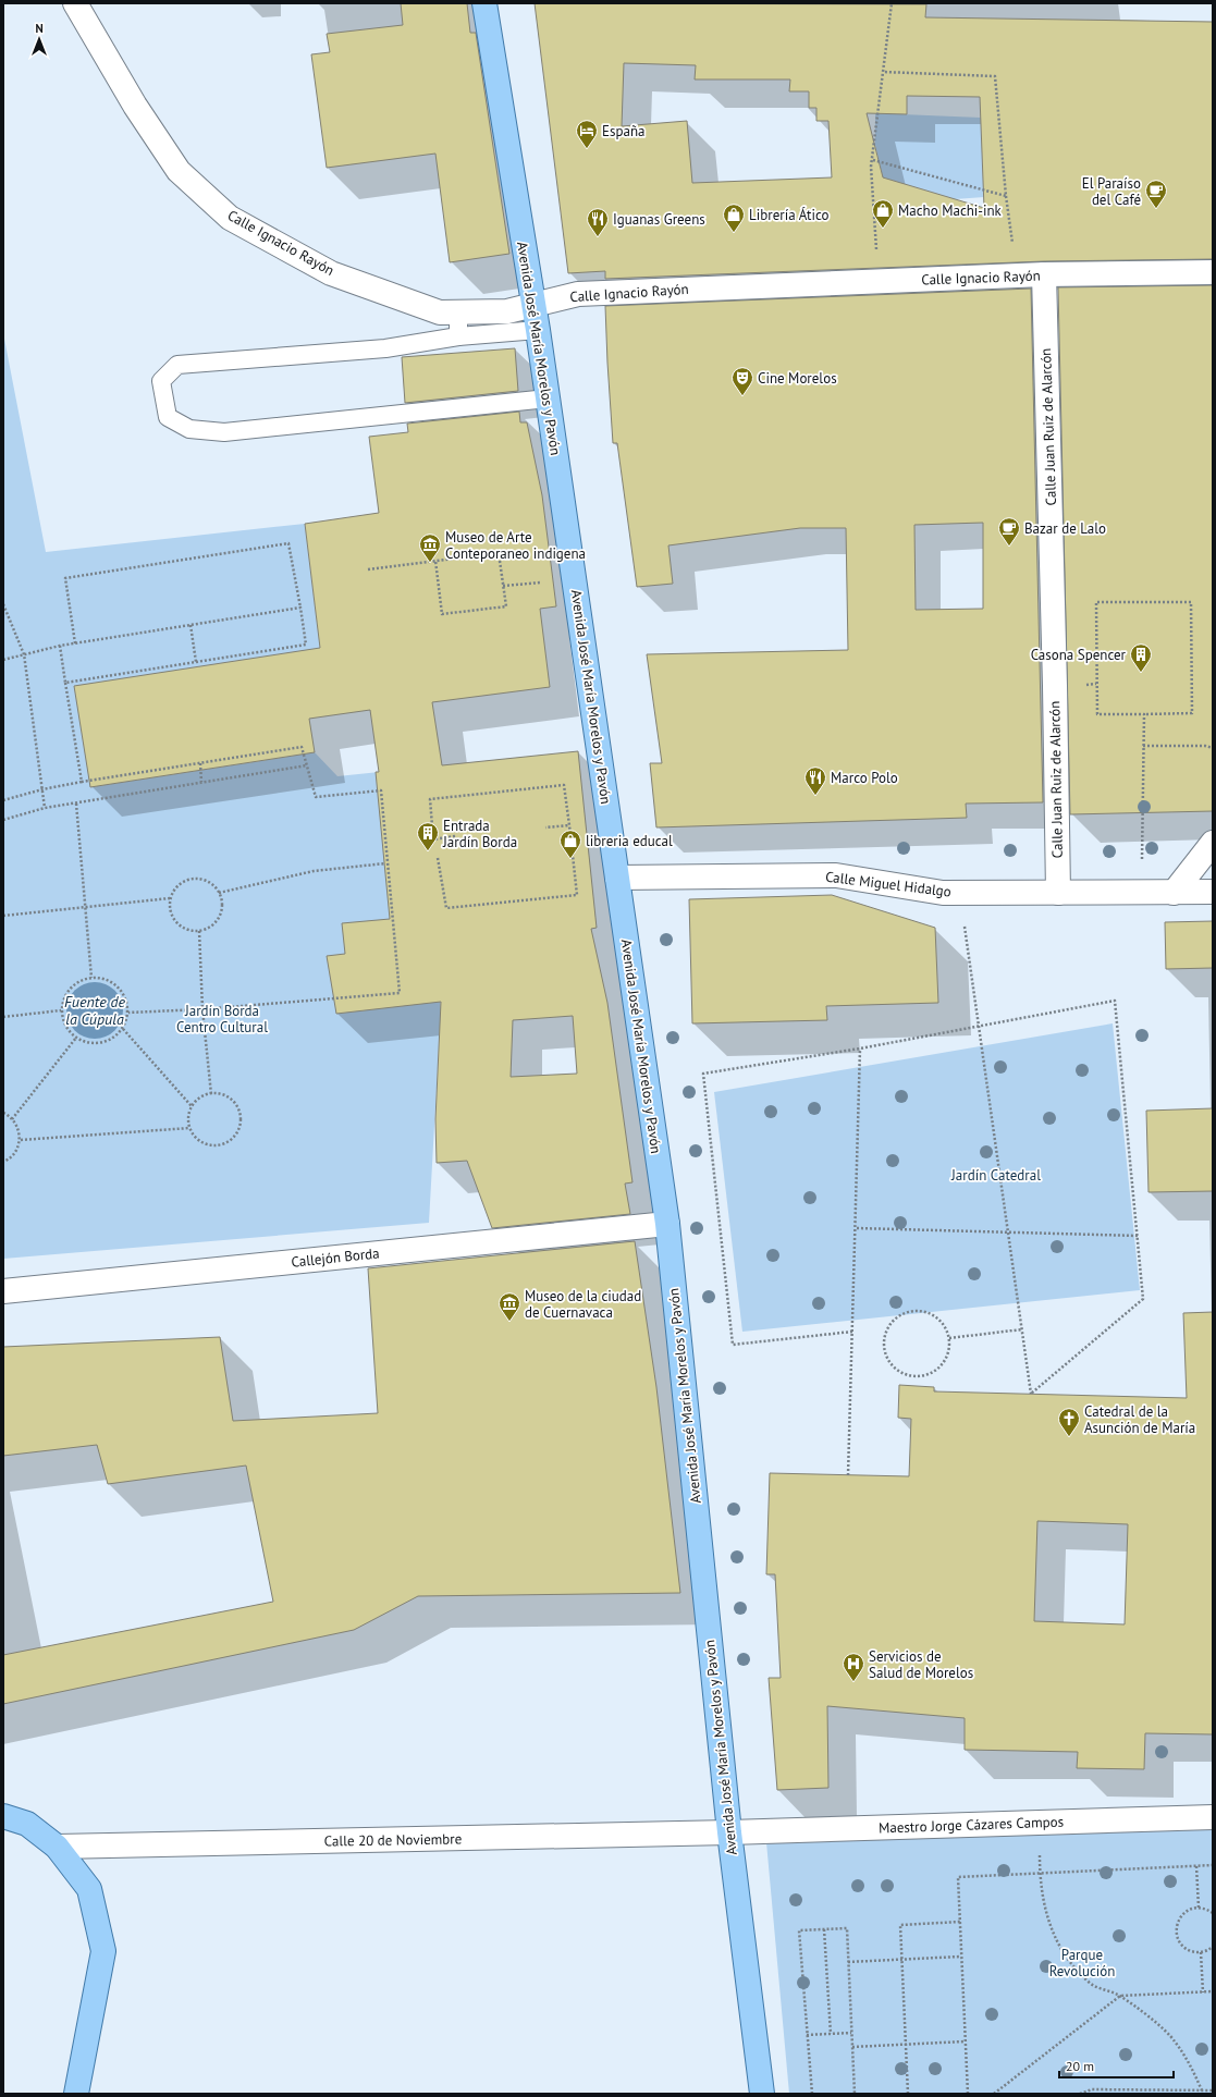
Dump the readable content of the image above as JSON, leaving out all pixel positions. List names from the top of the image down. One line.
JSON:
{"streets":{"main road":["Avenida José María Morelos y Pavón"],"street":["Calle Ignacio Rayón","Calle Juan Ruiz de Alarcón","Calle Miguel Hidalgo","Callejón Borda","Maestro Jorge Cázares Campos","Calle 20 de Noviembre"]},"crossings":[["Calle Ignacio Rayón","Avenida José María Morelos y Pavón"],["Calle Ignacio Rayón","Calle Juan Ruiz de Alarcón"],["Avenida José María Morelos y Pavón","Calle Miguel Hidalgo"],["Avenida José María Morelos y Pavón","Callejón Borda"],["Avenida José María Morelos y Pavón","Maestro Jorge Cázares Campos"],["Avenida José María Morelos y Pavón","Calle 20 de Noviembre"],["Calle Juan Ruiz de Alarcón","Calle Miguel Hidalgo"],["Maestro Jorge Cázares Campos","Calle 20 de Noviembre"]],"water":["Fuente de la Cúpula"],"parks":["Jardín Borda Centro Cultural","Jardín Catedral","Parque Revolución"],"places":{"hotel":["España"],"cafe":["El Paraíso del Café","Bazar de Lalo"],"shop":["Macho Machi-ink","Librería Ático","libreria educal"],"restaurant":["Iguanas Greens","Marco Polo"],"theatre":["Cine Morelos"],"museum":["Museo de Arte Conteporaneo indigena","Museo de la ciudad de Cuernavaca"],"building":["Casona Spencer","Entrada Jardín Borda"],"church":["Catedral de la Asunción de María"],"hospital":["Servicios de Salud de Morelos"]},"scale_bar":"20 m","north":"top"}
